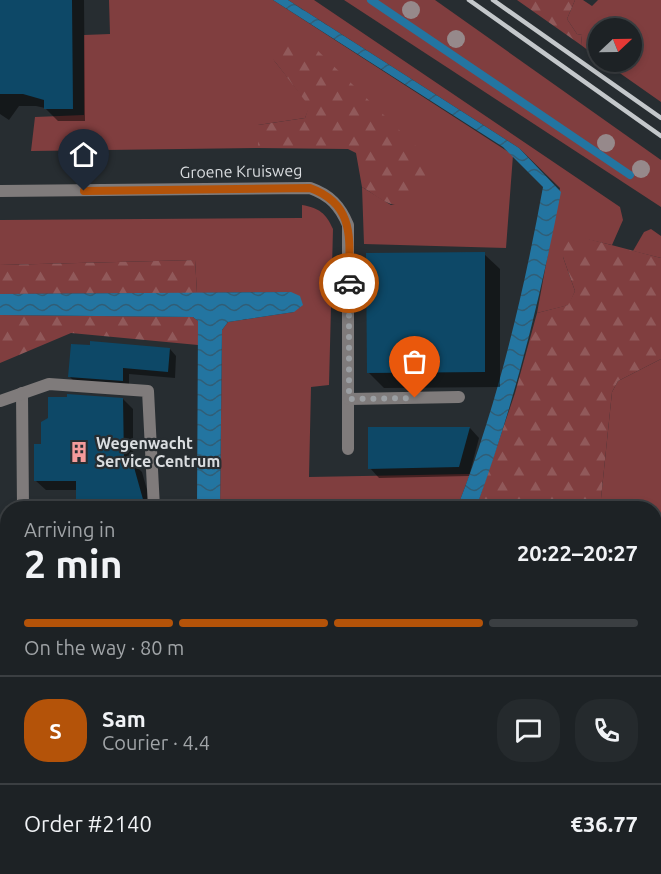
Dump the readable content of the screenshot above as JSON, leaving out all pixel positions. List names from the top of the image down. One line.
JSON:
{"streets":{"lane":["Groene Kruisweg"]},"places":{"building":["Wegenwacht Service Centrum"]},"north":"right","page":{"heading":["2 min","Arriving in","20:22–20:27"],"panel":["Sam","Courier · 4.4","Order #2140","€36.77"],"bar":"On the way · 80 m","round":"S"}}
